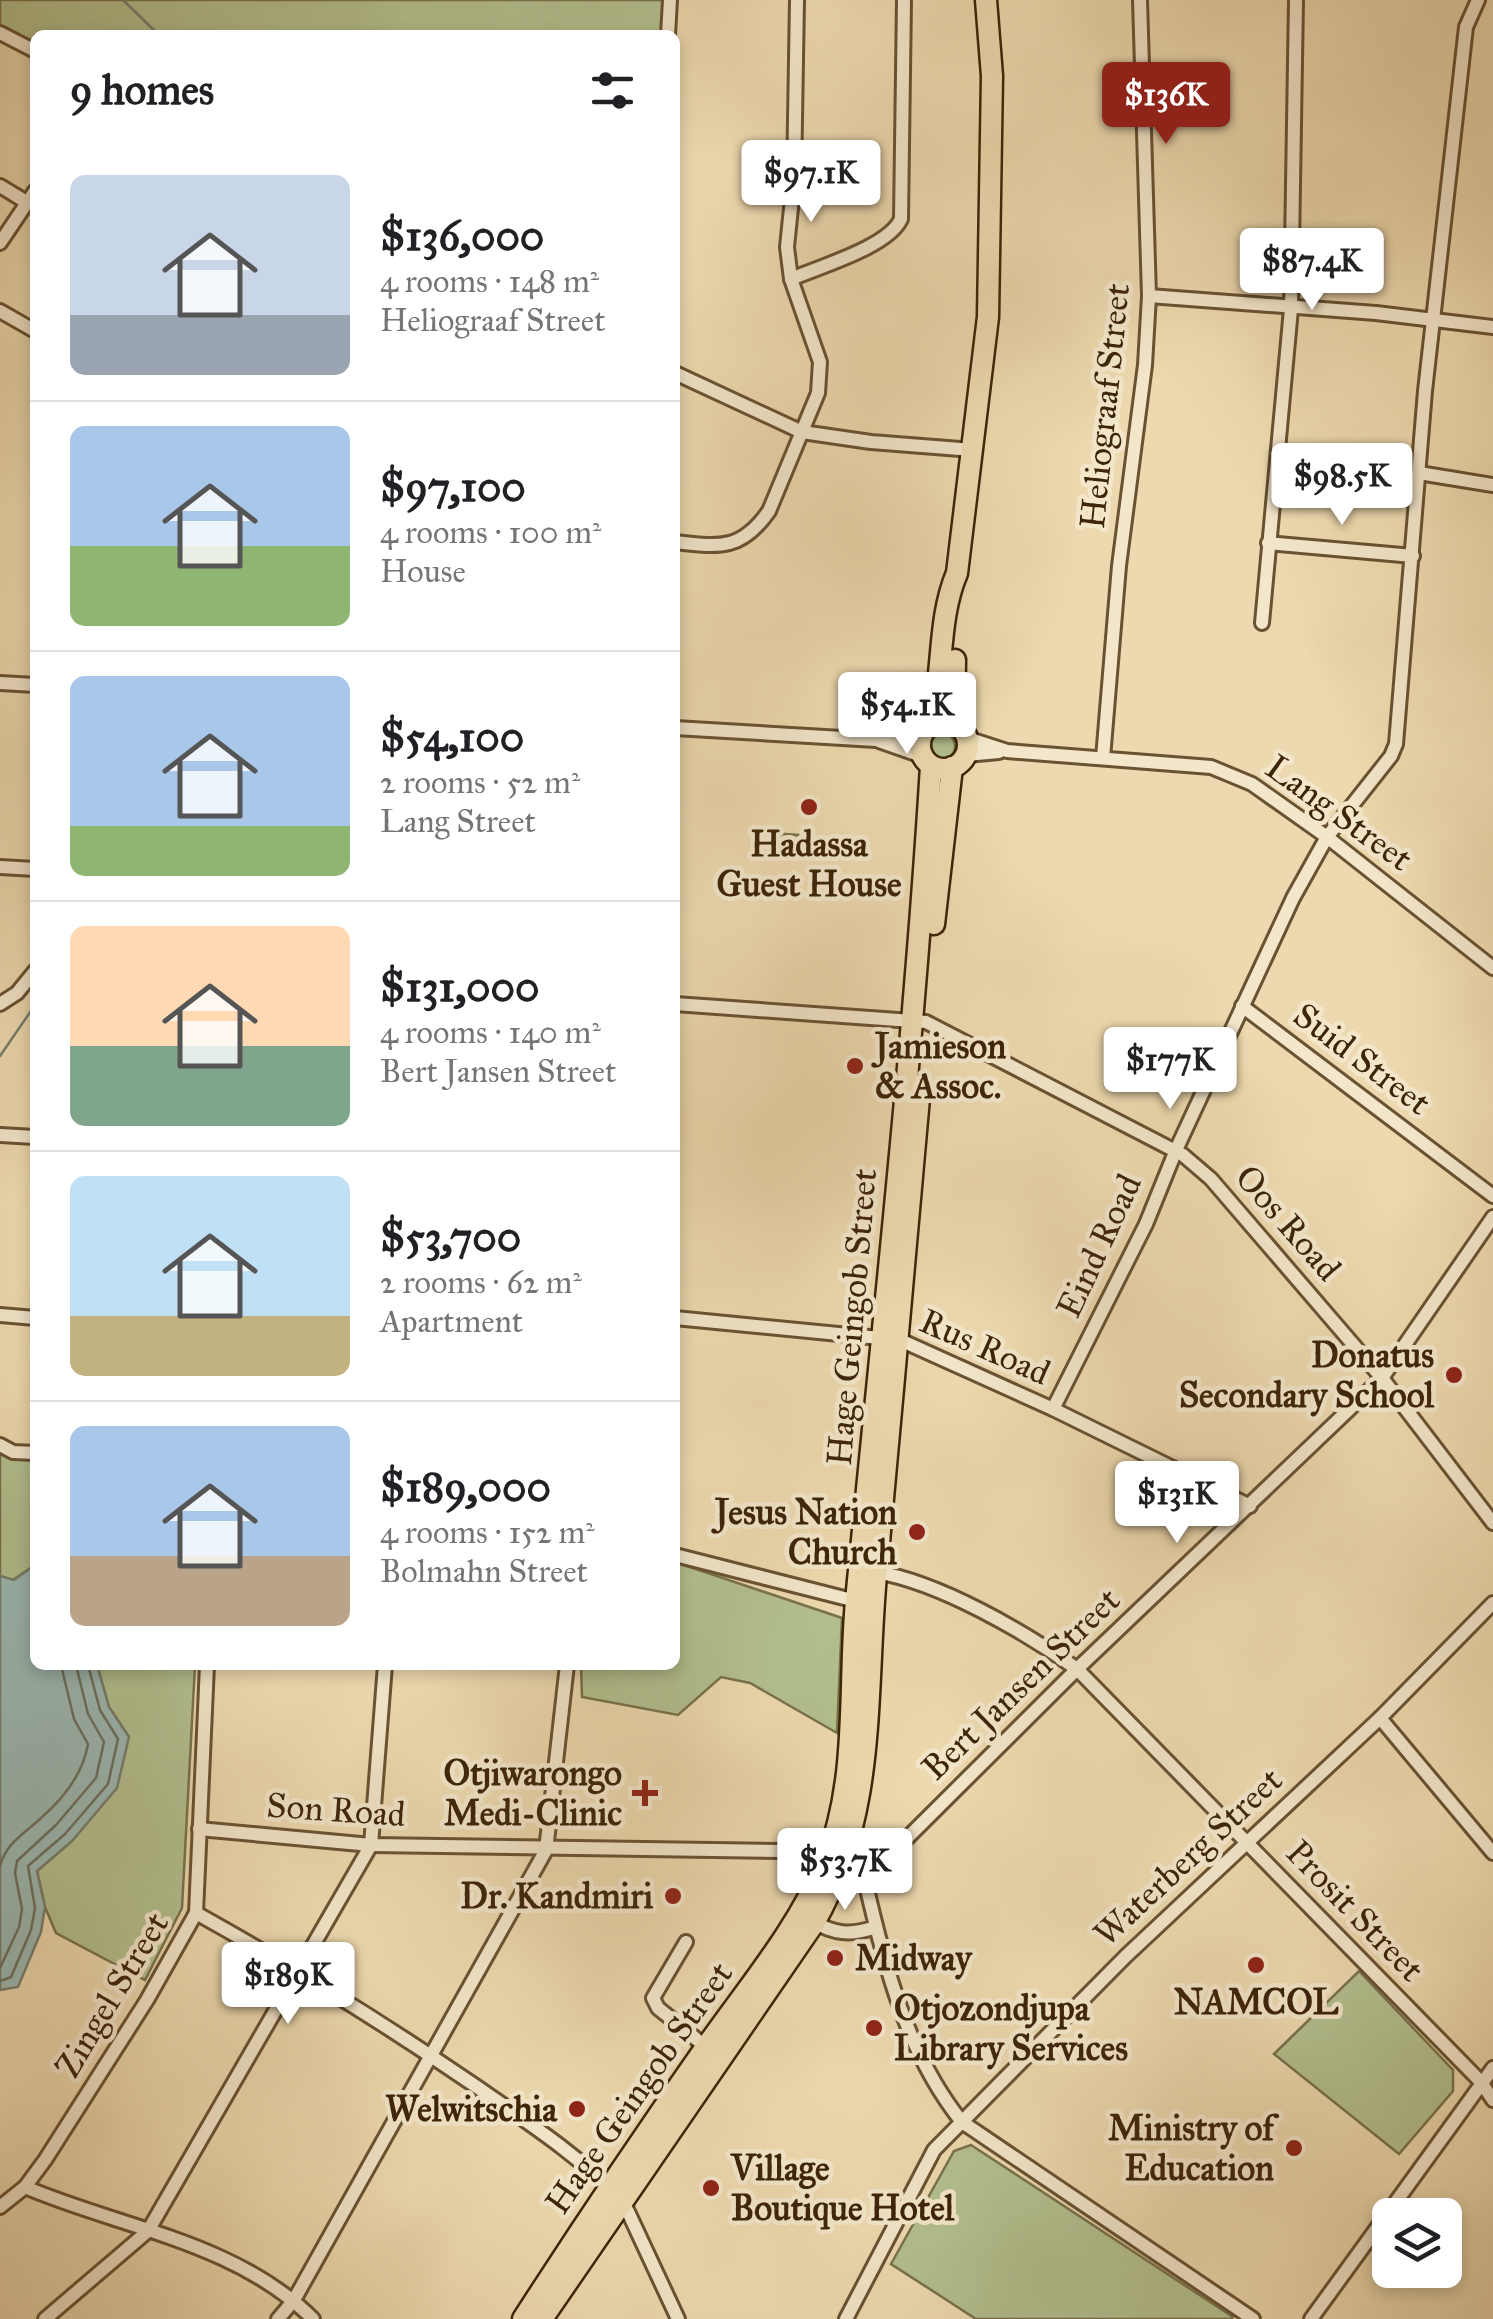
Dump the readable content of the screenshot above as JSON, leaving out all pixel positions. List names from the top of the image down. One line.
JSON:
{"streets":{"highway":["Hage Geingob Street"],"street":["Heliograaf Street","Lang Street","Suid Street","Oos Road","Eind Road","Rus Road","Bert Jansen Street","Son Road","Waterberg Street","Prosit Street","Zingel Street"]},"crossings":[["Heliograaf Street","Lang Street"],["Lang Street","Eind Road"],["Lang Street","Hage Geingob Street"],["Suid Street","Eind Road"],["Oos Road","Eind Road"],["Oos Road","Hage Geingob Street"],["Oos Road","Bert Jansen Street"],["Eind Road","Rus Road"],["Hage Geingob Street","Rus Road"],["Hage Geingob Street","Son Road"],["Hage Geingob Street","Prosit Street"],["Rus Road","Bert Jansen Street"],["Bert Jansen Street","Son Road"],["Bert Jansen Street","Prosit Street"],["Son Road","Zingel Street"],["Waterberg Street","Prosit Street"]],"places":{"other":["Hadassa Guest House","Jamieson & Assoc.","Donatus Secondary School","Jesus Nation Church","Dr. Kandmiri","Midway","NAMCOL","Otjozondjupa Library Services","Welwitschia","Ministry of Education","Village Boutique Hotel"],"health":["Otjiwarongo Medi-Clinic"]},"page":{"heading":"9 homes","price":["$136K","$97.1K","$87.4K","$98.5K","$54.1K","$177K","$131K","$53.7K","$189K"],"list":[{"name":"$136,000","note":"4 rooms · 148 m² · Heliograaf Street"},{"name":"$97,100","note":"4 rooms · 100 m² · House"},{"name":"$54,100","note":"2 rooms · 52 m² · Lang Street"},{"name":"$131,000","note":"4 rooms · 140 m² · Bert Jansen Street"},{"name":"$53,700","note":"2 rooms · 62 m² · Apartment"},{"name":"$189,000","note":"4 rooms · 152 m² · Bolmahn Street"}]}}
